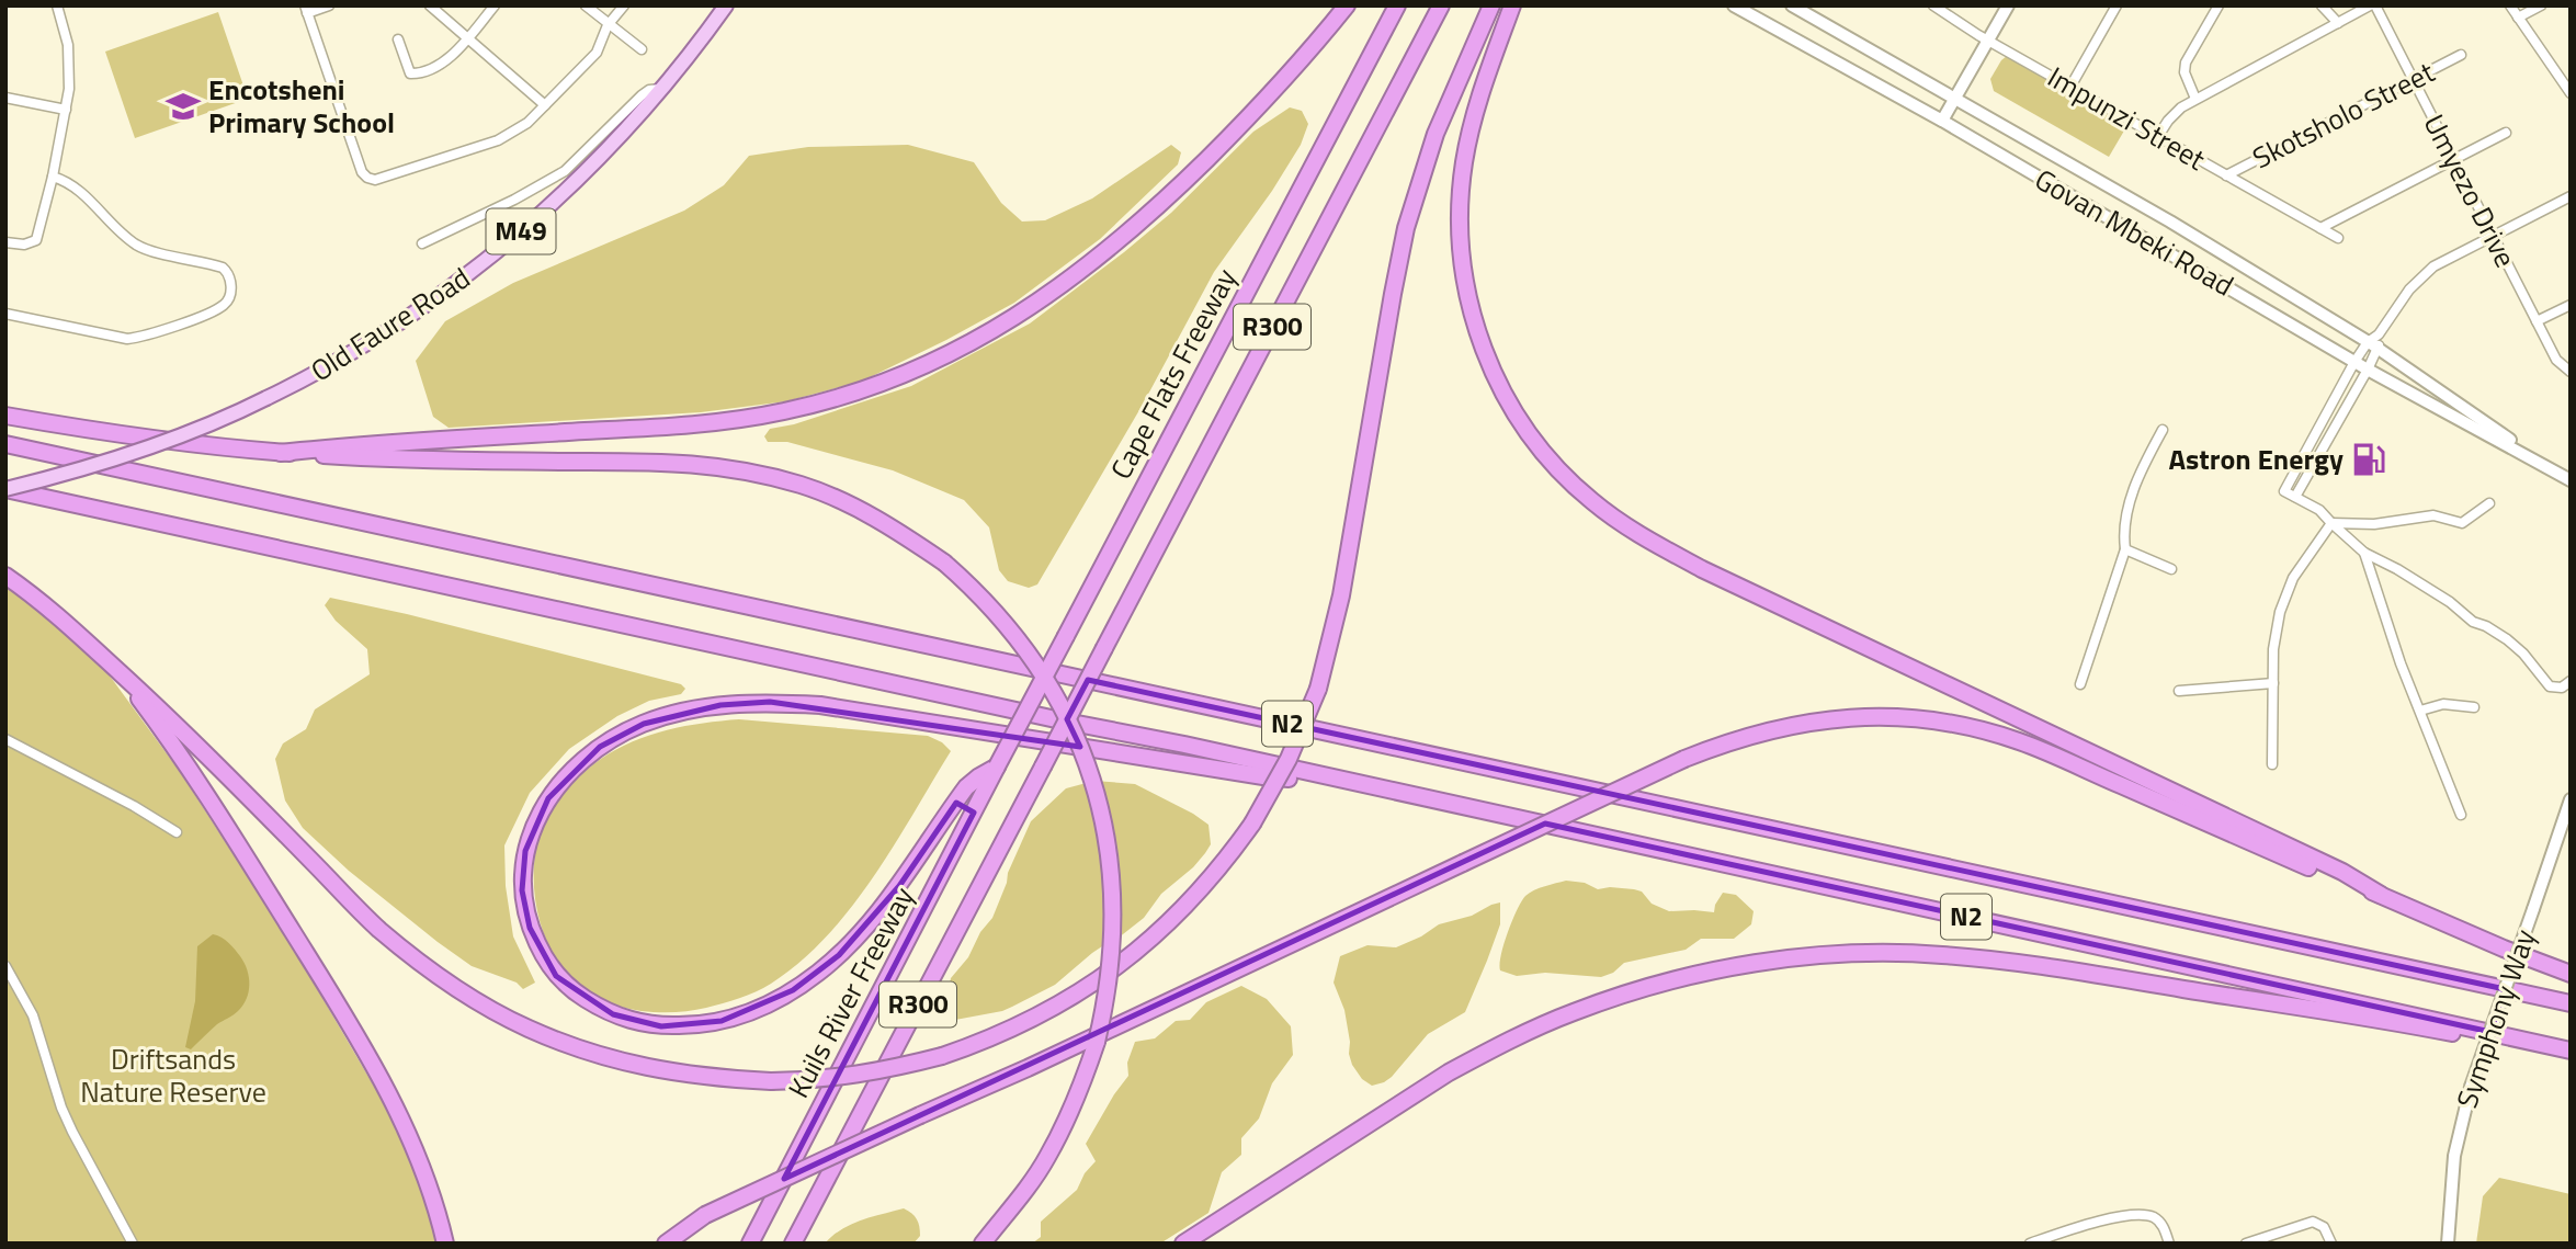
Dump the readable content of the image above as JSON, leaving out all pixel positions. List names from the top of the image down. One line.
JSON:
{"streets":{"highway":["R300","Cape Flats Freeway","N2","Kuils River Freeway"],"main road":["M49","Govan Mbeki Road","Old Faure Road","Symphony Way"],"street":["Skotsholo Street","Impunzi Street","Umyezo Drive"]},"crossings":[["Skotsholo Street","Impunzi Street"],["Skotsholo Street","Umyezo Drive"],["Old Faure Road","N2"],["Cape Flats Freeway","Kuils River Freeway"]],"parks":["Driftsands Nature Reserve"],"places":{"school or university":["Encotsheni Primary School"],"fuel station":["Astron Energy"]}}
